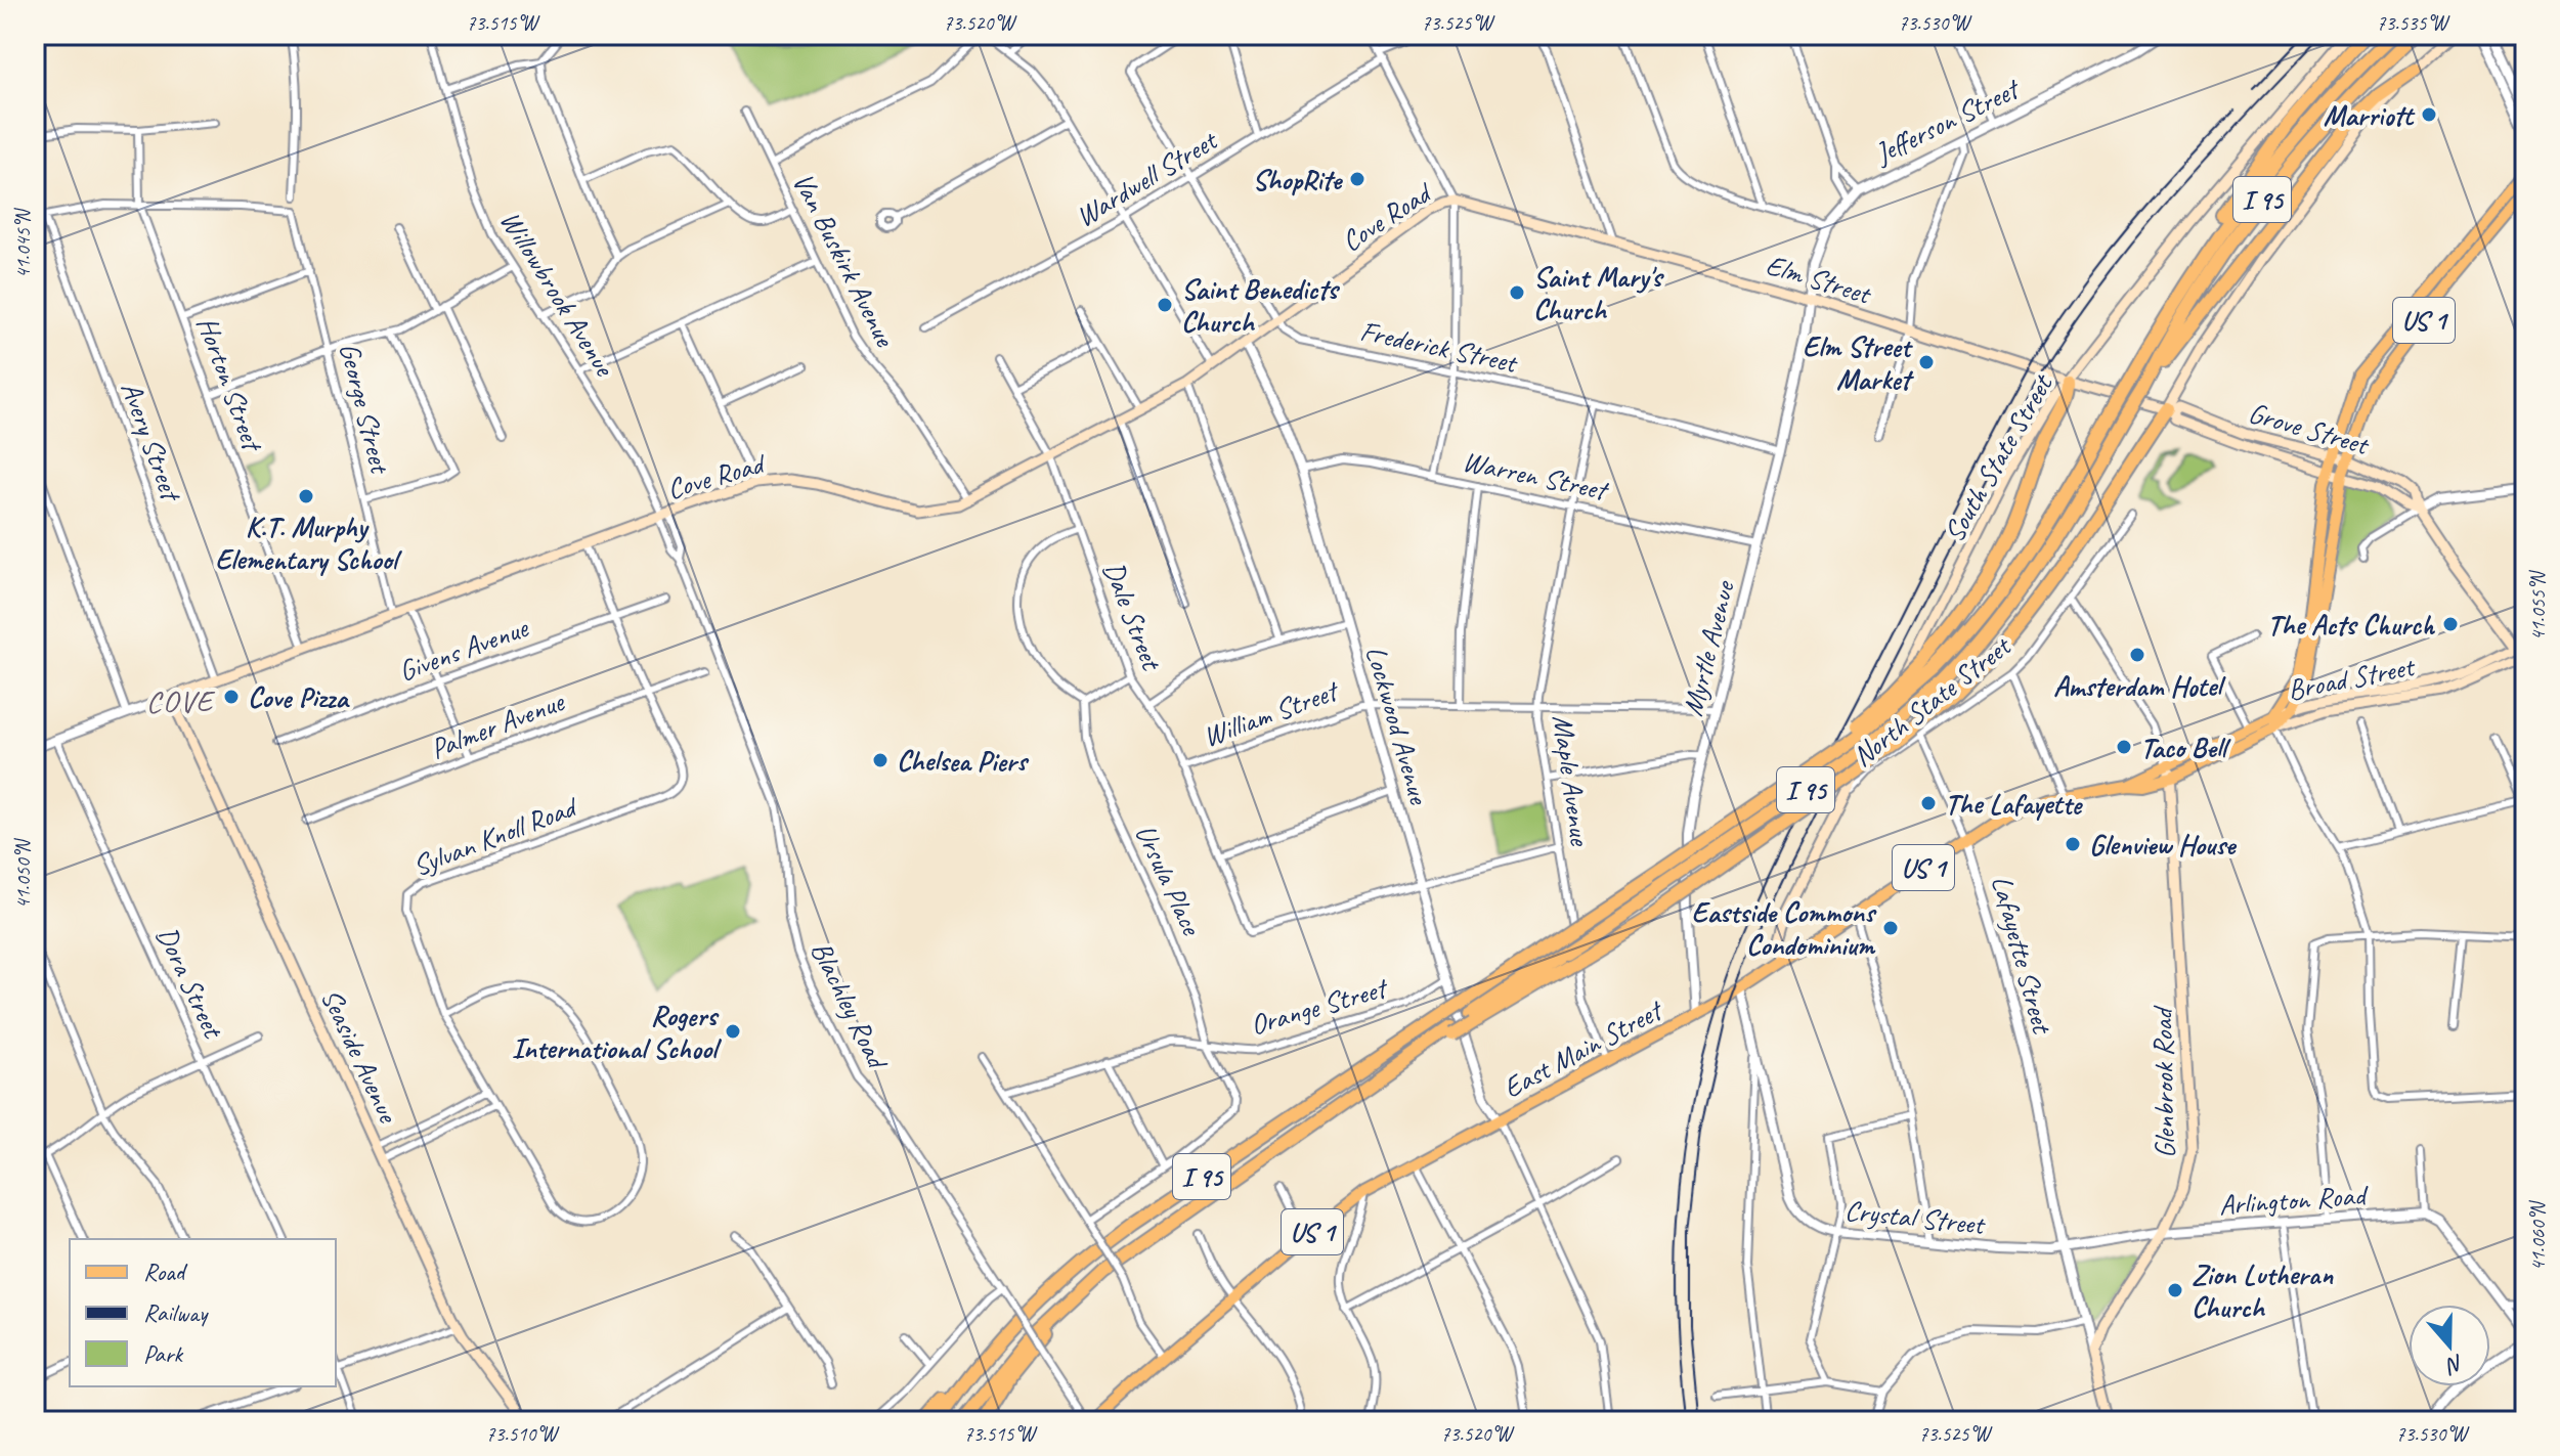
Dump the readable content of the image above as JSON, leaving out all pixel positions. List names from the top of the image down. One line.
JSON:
{"streets":{"highway":["I 95"],"main road":["Cove Road","Elm Street","US 1","Grove Street","South State Street","Broad Street","East Main Street","Seaside Avenue","Glenbrook Road"],"street":["Jefferson Street","Wardwell Street","Van Buskirk Avenue","Willowbrook Avenue","Frederick Street","Horton Street","George Street","Avery Street","Warren Street","Dale Street","Givens Avenue","Myrtle Avenue","North State Street","William Street","Palmer Avenue","Lockwood Avenue","Maple Avenue","Sylvan Knoll Road","Ursula Place","Lafayette Street","Dora Street","Blachley Road","Orange Street","Arlington Road","Crystal Street"]},"crossings":[["Jefferson Street","Elm Street"],["Jefferson Street","Myrtle Avenue"],["Wardwell Street","Frederick Street"],["Cove Road","Van Buskirk Avenue"],["Cove Road","Elm Street"],["Cove Road","Willowbrook Avenue"],["Cove Road","Frederick Street"],["Cove Road","Horton Street"],["Cove Road","George Street"],["Cove Road","Avery Street"],["Cove Road","Dale Street"],["Cove Road","Lockwood Avenue"],["Cove Road","Dora Street"],["Cove Road","Blachley Road"],["Cove Road","Seaside Avenue"],["Elm Street","Grove Street"],["Elm Street","South State Street"],["Elm Street","Myrtle Avenue"],["Willowbrook Avenue","Blachley Road"],["US 1","Grove Street"],["US 1","Broad Street"],["US 1","East Main Street"],["Frederick Street","Myrtle Avenue"],["Frederick Street","Maple Avenue"],["Horton Street","George Street"],["Grove Street","Broad Street"],["Grove Street","East Main Street"],["South State Street","North State Street"],["South State Street","Lafayette Street"],["South State Street","East Main Street"],["Warren Street","Myrtle Avenue"],["Warren Street","Lockwood Avenue"],["Warren Street","Maple Avenue"],["Dale Street","William Street"],["Dale Street","Lockwood Avenue"],["Myrtle Avenue","William Street"],["Myrtle Avenue","East Main Street"],["Broad Street","East Main Street"],["North State Street","Lafayette Street"],["William Street","Lockwood Avenue"],["William Street","Maple Avenue"],["Palmer Avenue","Sylvan Knoll Road"],["Lockwood Avenue","Orange Street"],["Lockwood Avenue","East Main Street"],["Maple Avenue","East Main Street"],["Ursula Place","Orange Street"],["Lafayette Street","East Main Street"],["Lafayette Street","Glenbrook Road"],["Lafayette Street","Arlington Road"],["Lafayette Street","Crystal Street"],["East Main Street","Glenbrook Road"],["East Main Street","Crystal Street"],["Glenbrook Road","Arlington Road"],["Arlington Road","Crystal Street"]],"districts":["COVE"],"places":["Marriott","ShopRite","Saint Mary's Church","Saint Benedicts Church","Elm Street Market","K.T. Murphy Elementary School","The Acts Church","Amsterdam Hotel","Cove Pizza","Taco Bell","Chelsea Piers","The Lafayette","Glenview House","Eastside Commons Condominium","Rogers International School","Zion Lutheran Church"],"legend":["Road","Railway","Park"],"north":"bottom","coordinates":["73.515°W","73.520°W","73.525°W","73.530°W","73.535°W","41.045°N","41.055°N","41.050°N","41.060°N","73.510°W"]}
